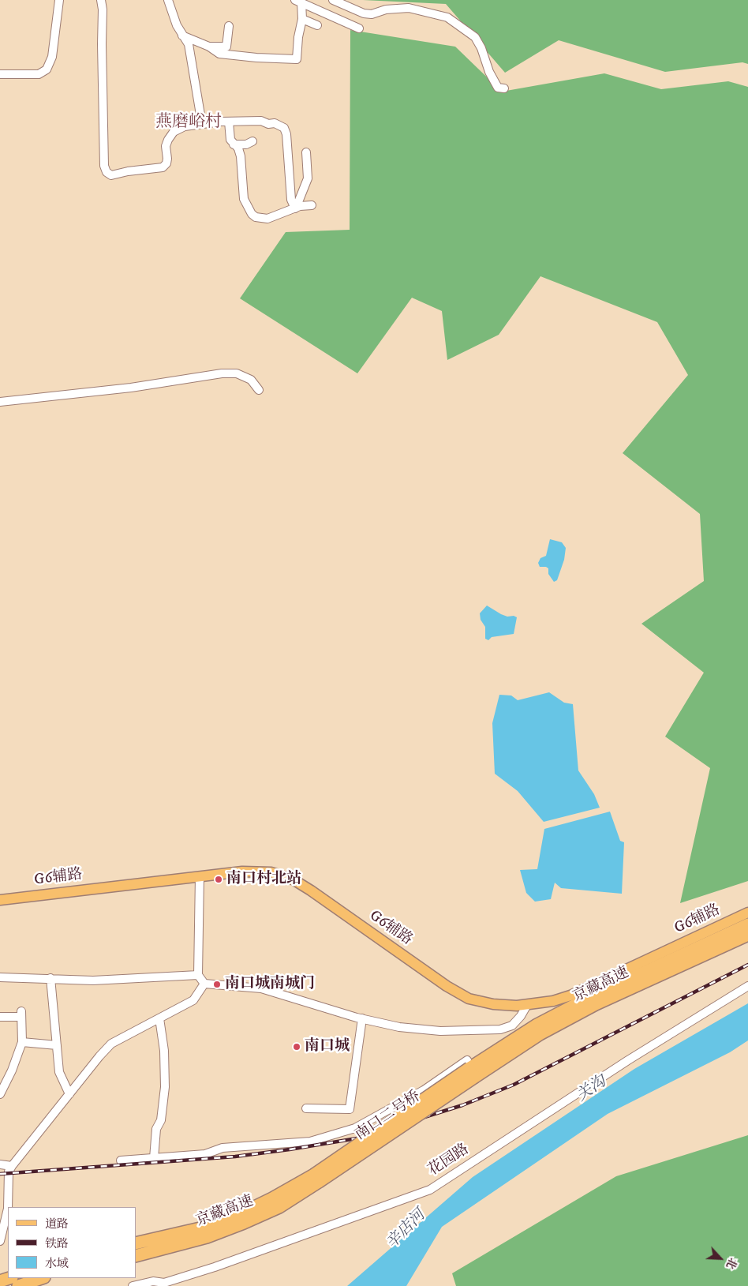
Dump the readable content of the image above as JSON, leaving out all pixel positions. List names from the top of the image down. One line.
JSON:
{"streets":{"highway":["京藏高速","南口二号桥"],"main road":["G6辅路"],"street":["花园路"]},"crossings":[["京藏高速","南口二号桥"]],"districts":["燕磨峪村"],"water":["关沟","辛店河"],"places":["南口村北站","南口城南城门","南口城"],"legend":["道路","铁路","水域"],"north":"bottom right"}
